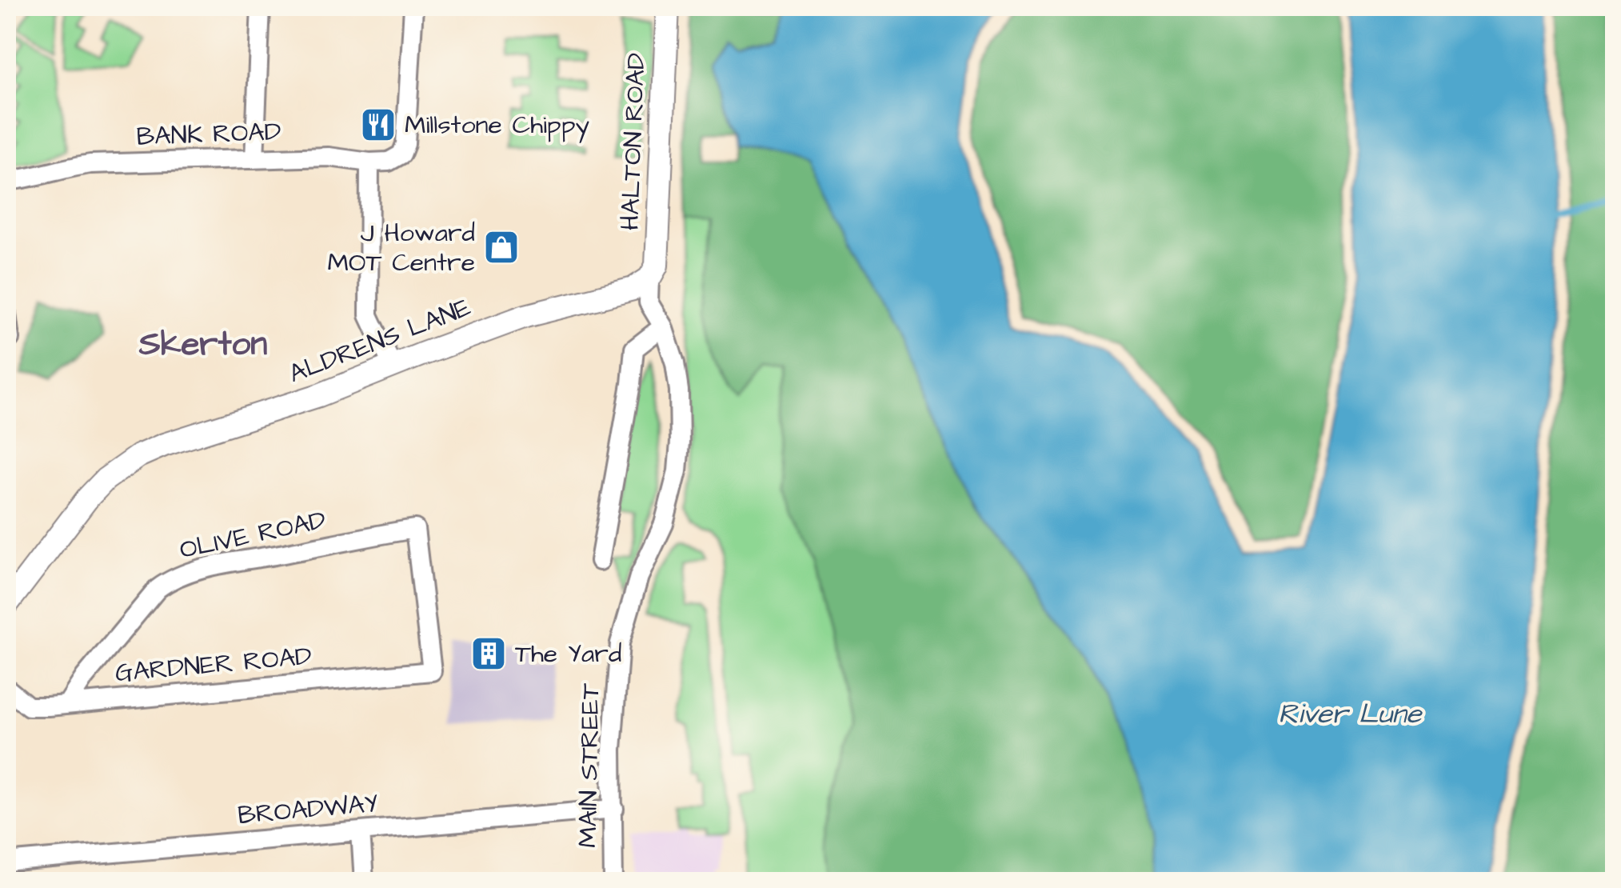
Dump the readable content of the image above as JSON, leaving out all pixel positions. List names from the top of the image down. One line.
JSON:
{"streets":{"street":["BANK ROAD","HALTON ROAD","ALDRENS LANE","OLIVE ROAD","GARDNER ROAD","MAIN STREET","BROADWAY"]},"crossings":[["HALTON ROAD","ALDRENS LANE"],["HALTON ROAD","MAIN STREET"],["ALDRENS LANE","MAIN STREET"],["OLIVE ROAD","GARDNER ROAD"],["MAIN STREET","BROADWAY"]],"districts":["Skerton"],"water":["River Lune"],"places":{"restaurant":["Millstone Chippy"],"shop":["J Howard MOT Centre"],"building":["The Yard"]}}
